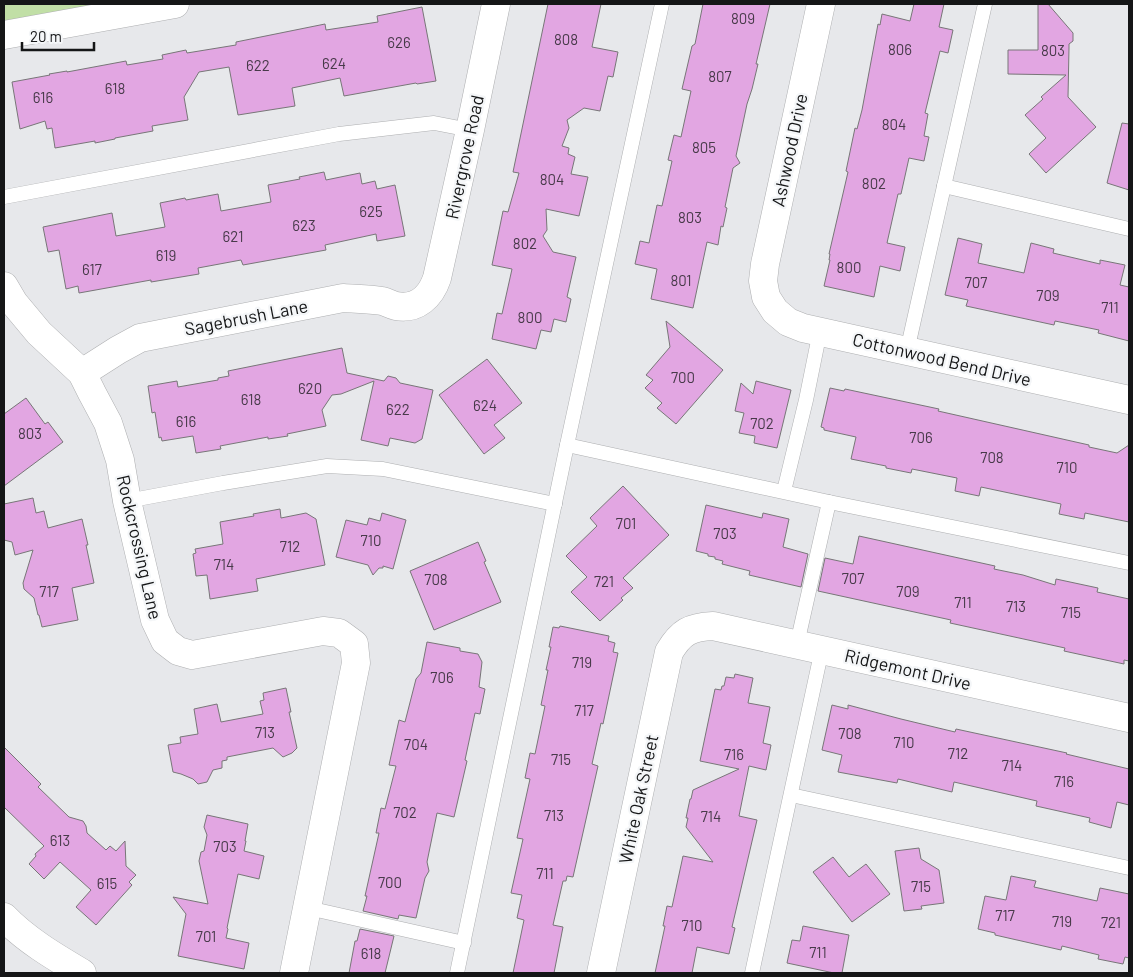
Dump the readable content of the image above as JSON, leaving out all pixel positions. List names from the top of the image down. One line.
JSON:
{"streets":{"street":["Ashwood Drive","Rivergrove Road","Sagebrush Lane","Cottonwood Bend Drive","Rockcrossing Lane","Ridgemont Drive","White Oak Street"]},"crossings":[["Ashwood Drive","Cottonwood Bend Drive"],["Rivergrove Road","Sagebrush Lane"],["Sagebrush Lane","Rockcrossing Lane"],["Ridgemont Drive","White Oak Street"]],"house_numbers":["809","808","626","806","803","624","622","807","618","616","804","805","804","802","625","803","623","621","802","619","800","617","801","707","709","711","800","700","620","618","624","622","616","702","803","706","708","710","701","703","710","712","714","707","708","721","717","709","711","713","715","719","706","717","713","708","710","704","712","716","715","714","716","702","713","714","613","703","711","700","615","715","717","719","721","710","701","711","618"],"scale_bar":"20 m"}
